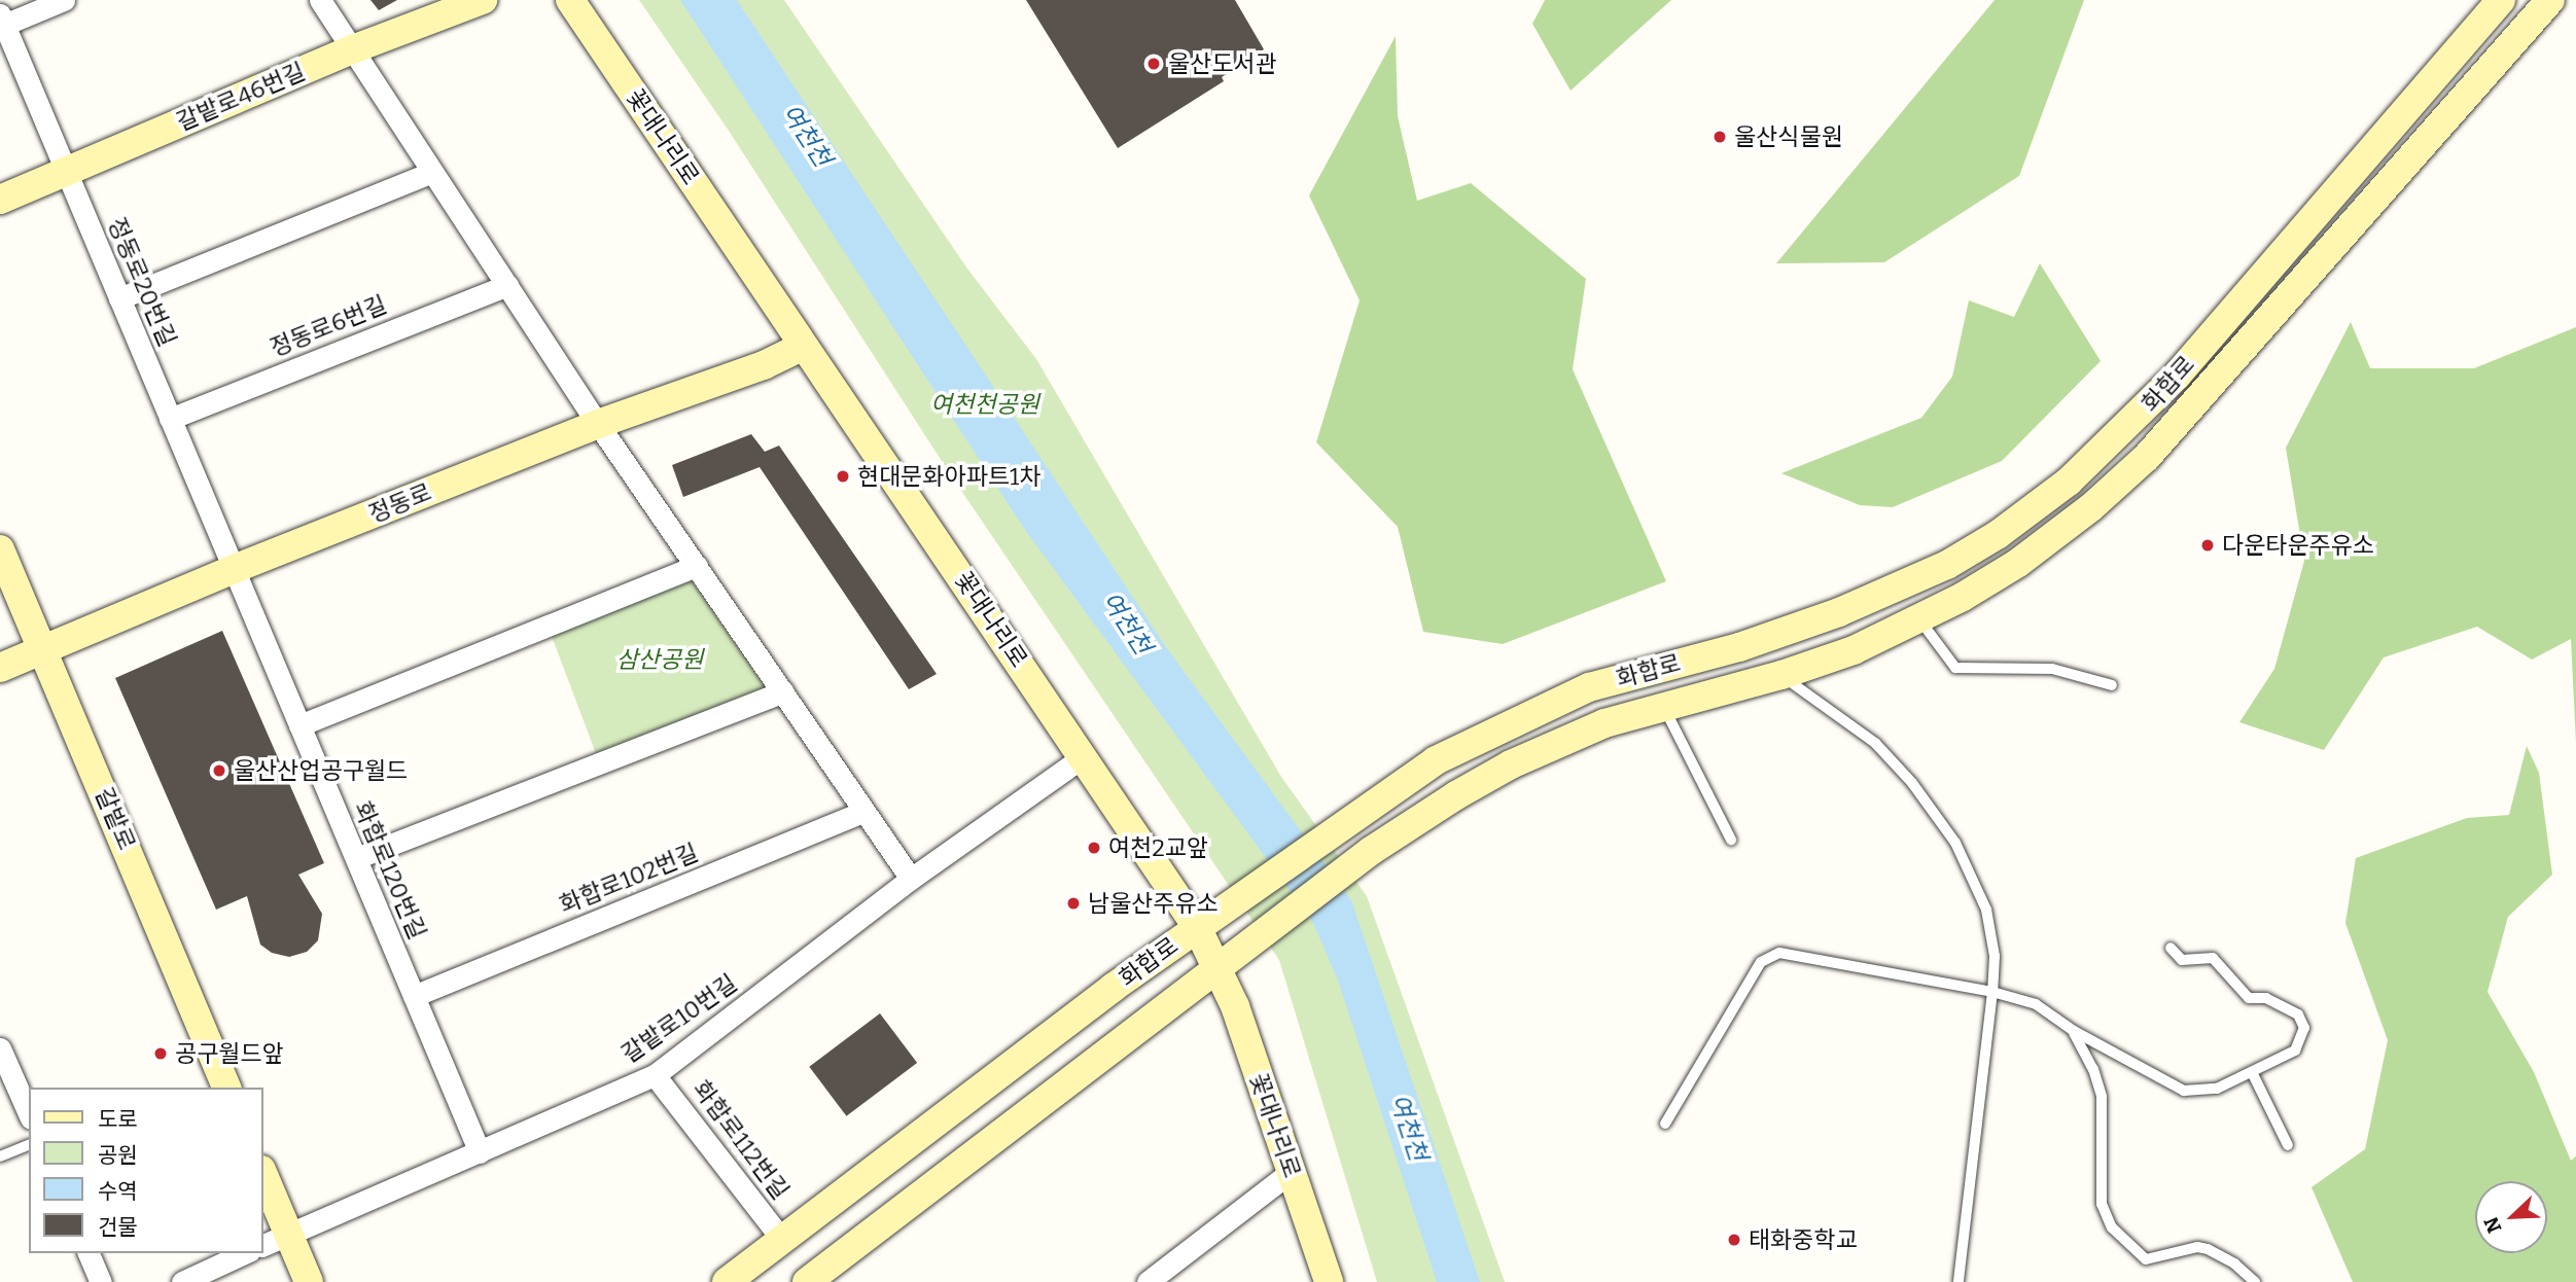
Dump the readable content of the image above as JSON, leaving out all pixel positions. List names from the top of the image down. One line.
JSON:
{"streets":{"main road":["갈밭로46번길","꽃대나리로","화합로","정동로","갈밭로"],"street":["정동로20번길","정동로6번길","화합로120번길","화합로102번길","갈밭로10번길","화합로112번길"]},"crossings":[["갈밭로46번길","정동로20번길"],["꽃대나리로","화합로"],["꽃대나리로","정동로"],["꽃대나리로","갈밭로10번길"],["정동로20번길","정동로6번길"],["정동로20번길","정동로"],["정동로20번길","화합로120번길"],["화합로","화합로112번길"],["정동로","갈밭로"],["정동로","화합로120번길"],["화합로120번길","화합로102번길"],["화합로120번길","갈밭로10번길"],["갈밭로10번길","화합로112번길"]],"water":["여천천"],"parks":["여천천공원","삼산공원"],"places":["울산도서관","울산식물원","현대문화아파트1차","다운타운주유소","울산산업공구월드","여천2교앞","남울산주유소","공구월드앞","태화중학교"],"legend":["도로","공원","수역","건물"],"north":"bottom left"}
